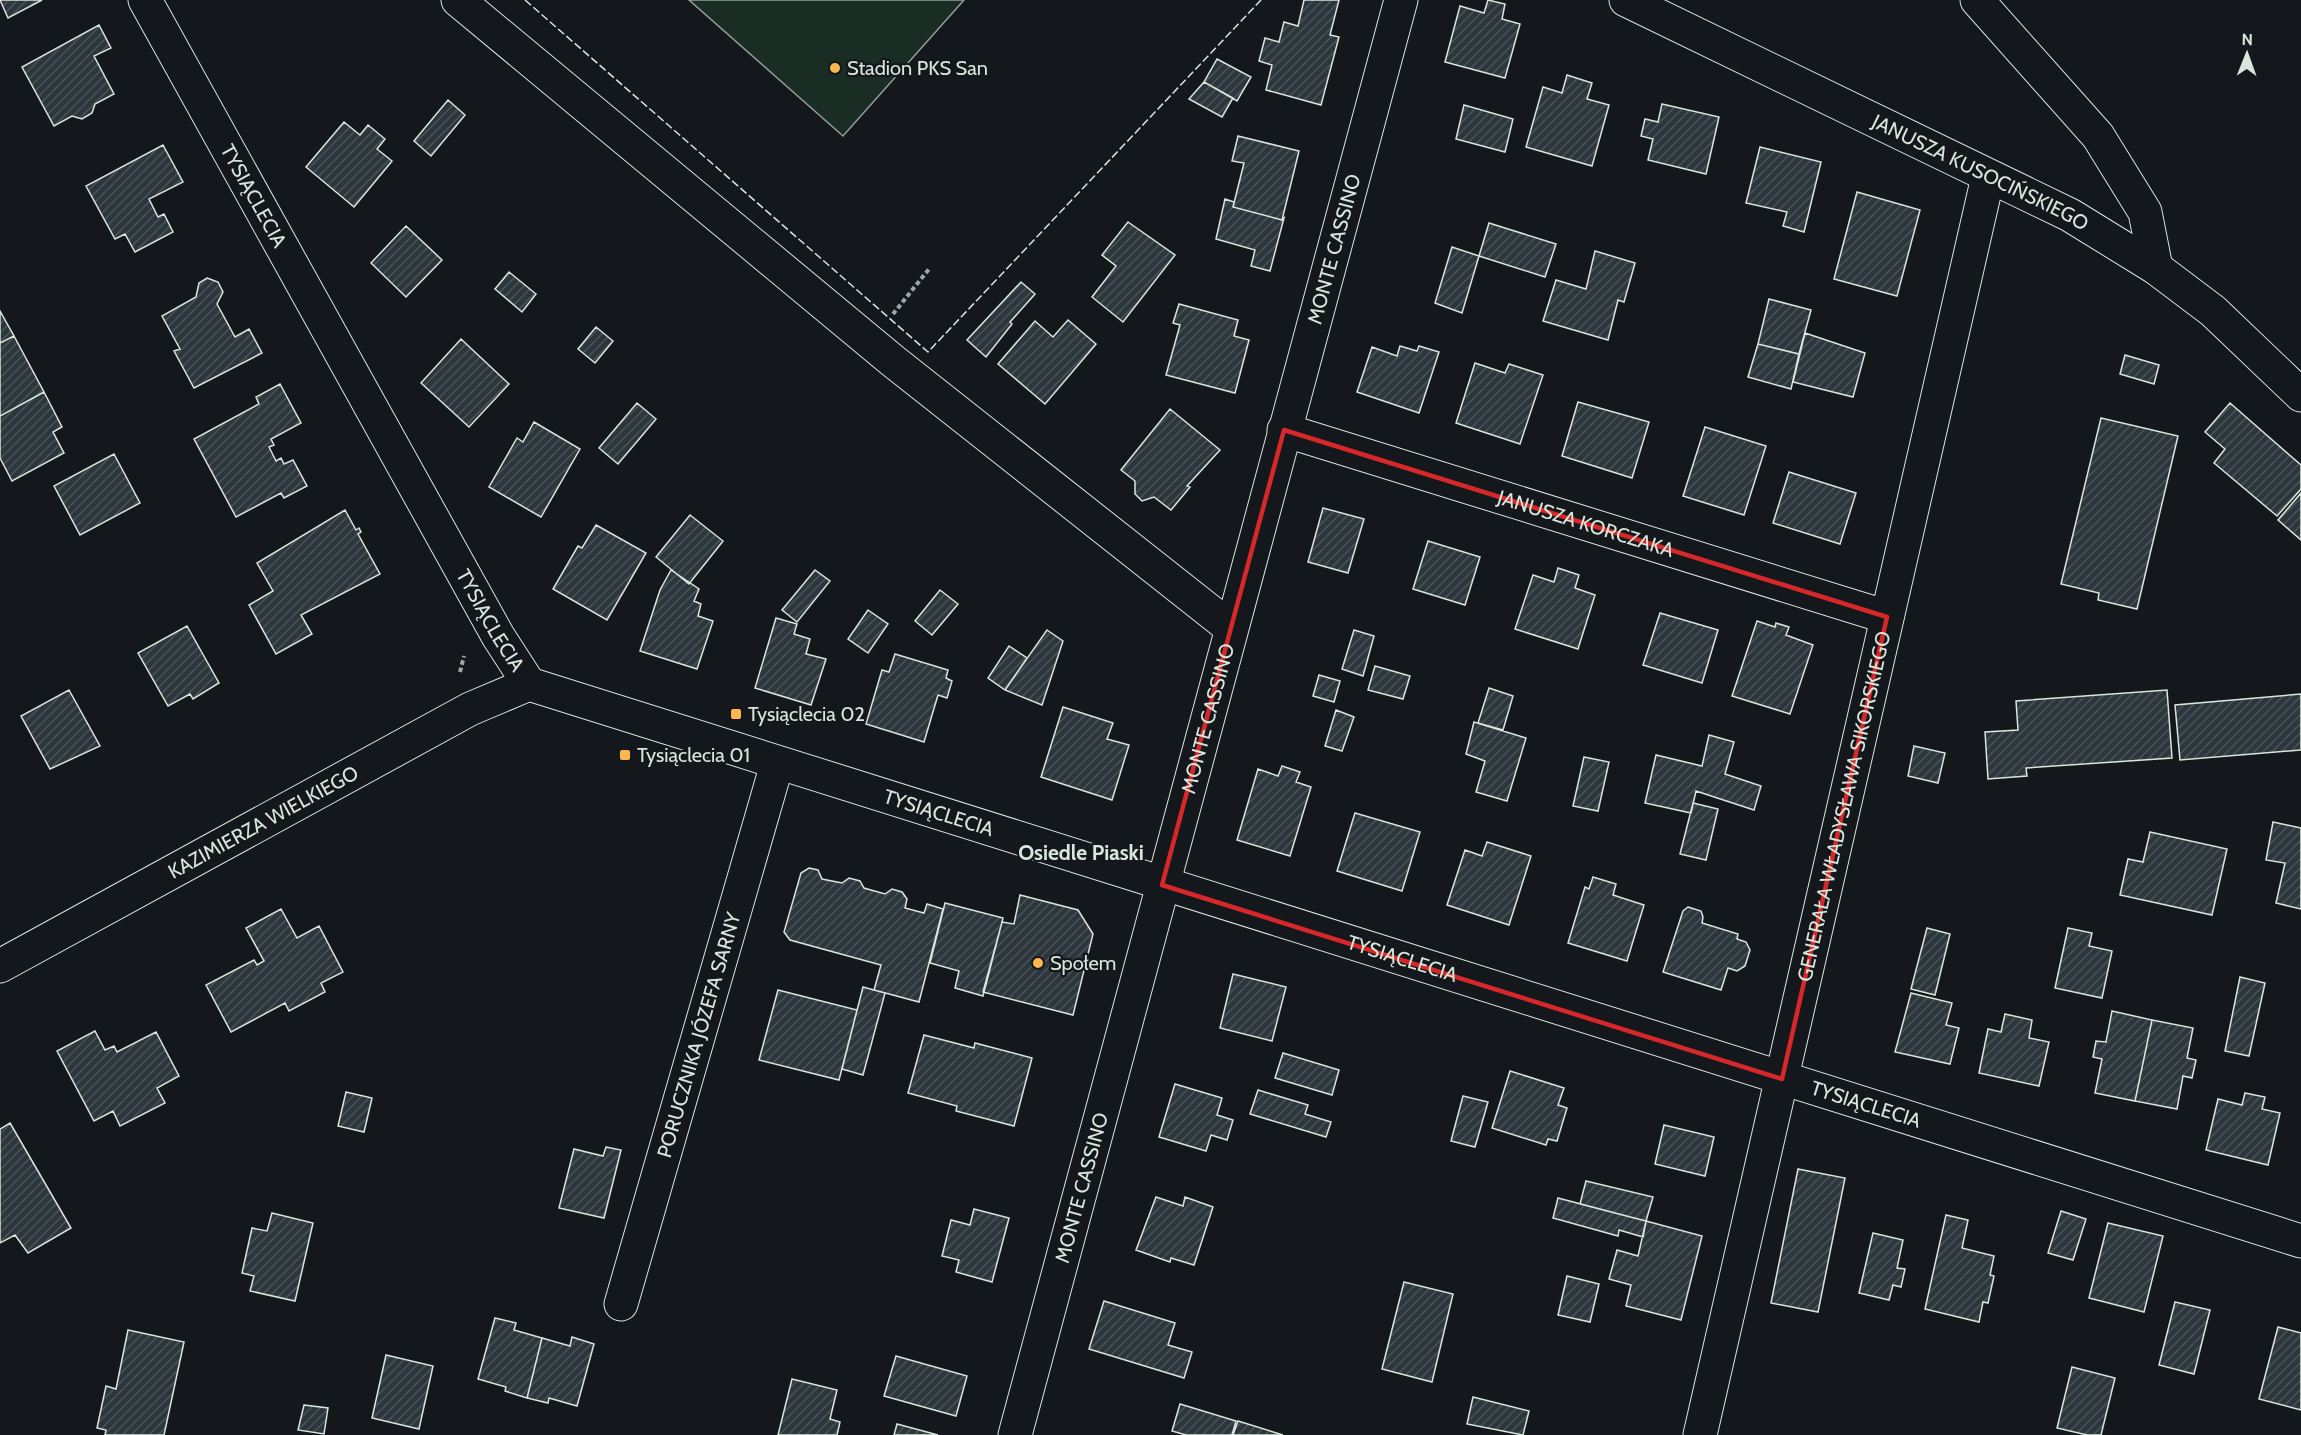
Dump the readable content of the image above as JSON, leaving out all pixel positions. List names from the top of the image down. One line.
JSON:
{"streets":{"street":["JANUSZA KUSOCIŃSKIEGO","TYSIĄCLECIA","MONTE CASSINO","JANUSZA KORCZAKA","GENERAŁA WŁADYSŁAWA SIKORSKIEGO","KAZIMIERZA WIELKIEGO","PORUCZNIKA JÓZEFA SARNY"]},"crossings":[["JANUSZA KUSOCIŃSKIEGO","GENERAŁA WŁADYSŁAWA SIKORSKIEGO"],["TYSIĄCLECIA","MONTE CASSINO"],["TYSIĄCLECIA","GENERAŁA WŁADYSŁAWA SIKORSKIEGO"],["TYSIĄCLECIA","KAZIMIERZA WIELKIEGO"],["TYSIĄCLECIA","PORUCZNIKA JÓZEFA SARNY"],["MONTE CASSINO","JANUSZA KORCZAKA"],["JANUSZA KORCZAKA","GENERAŁA WŁADYSŁAWA SIKORSKIEGO"]],"districts":["Osiedle Piaski"],"places":{"other":["Stadion PKS San","Społem"],"transit":["Tysiąclecia 02","Tysiąclecia 01"]},"north":"top"}
